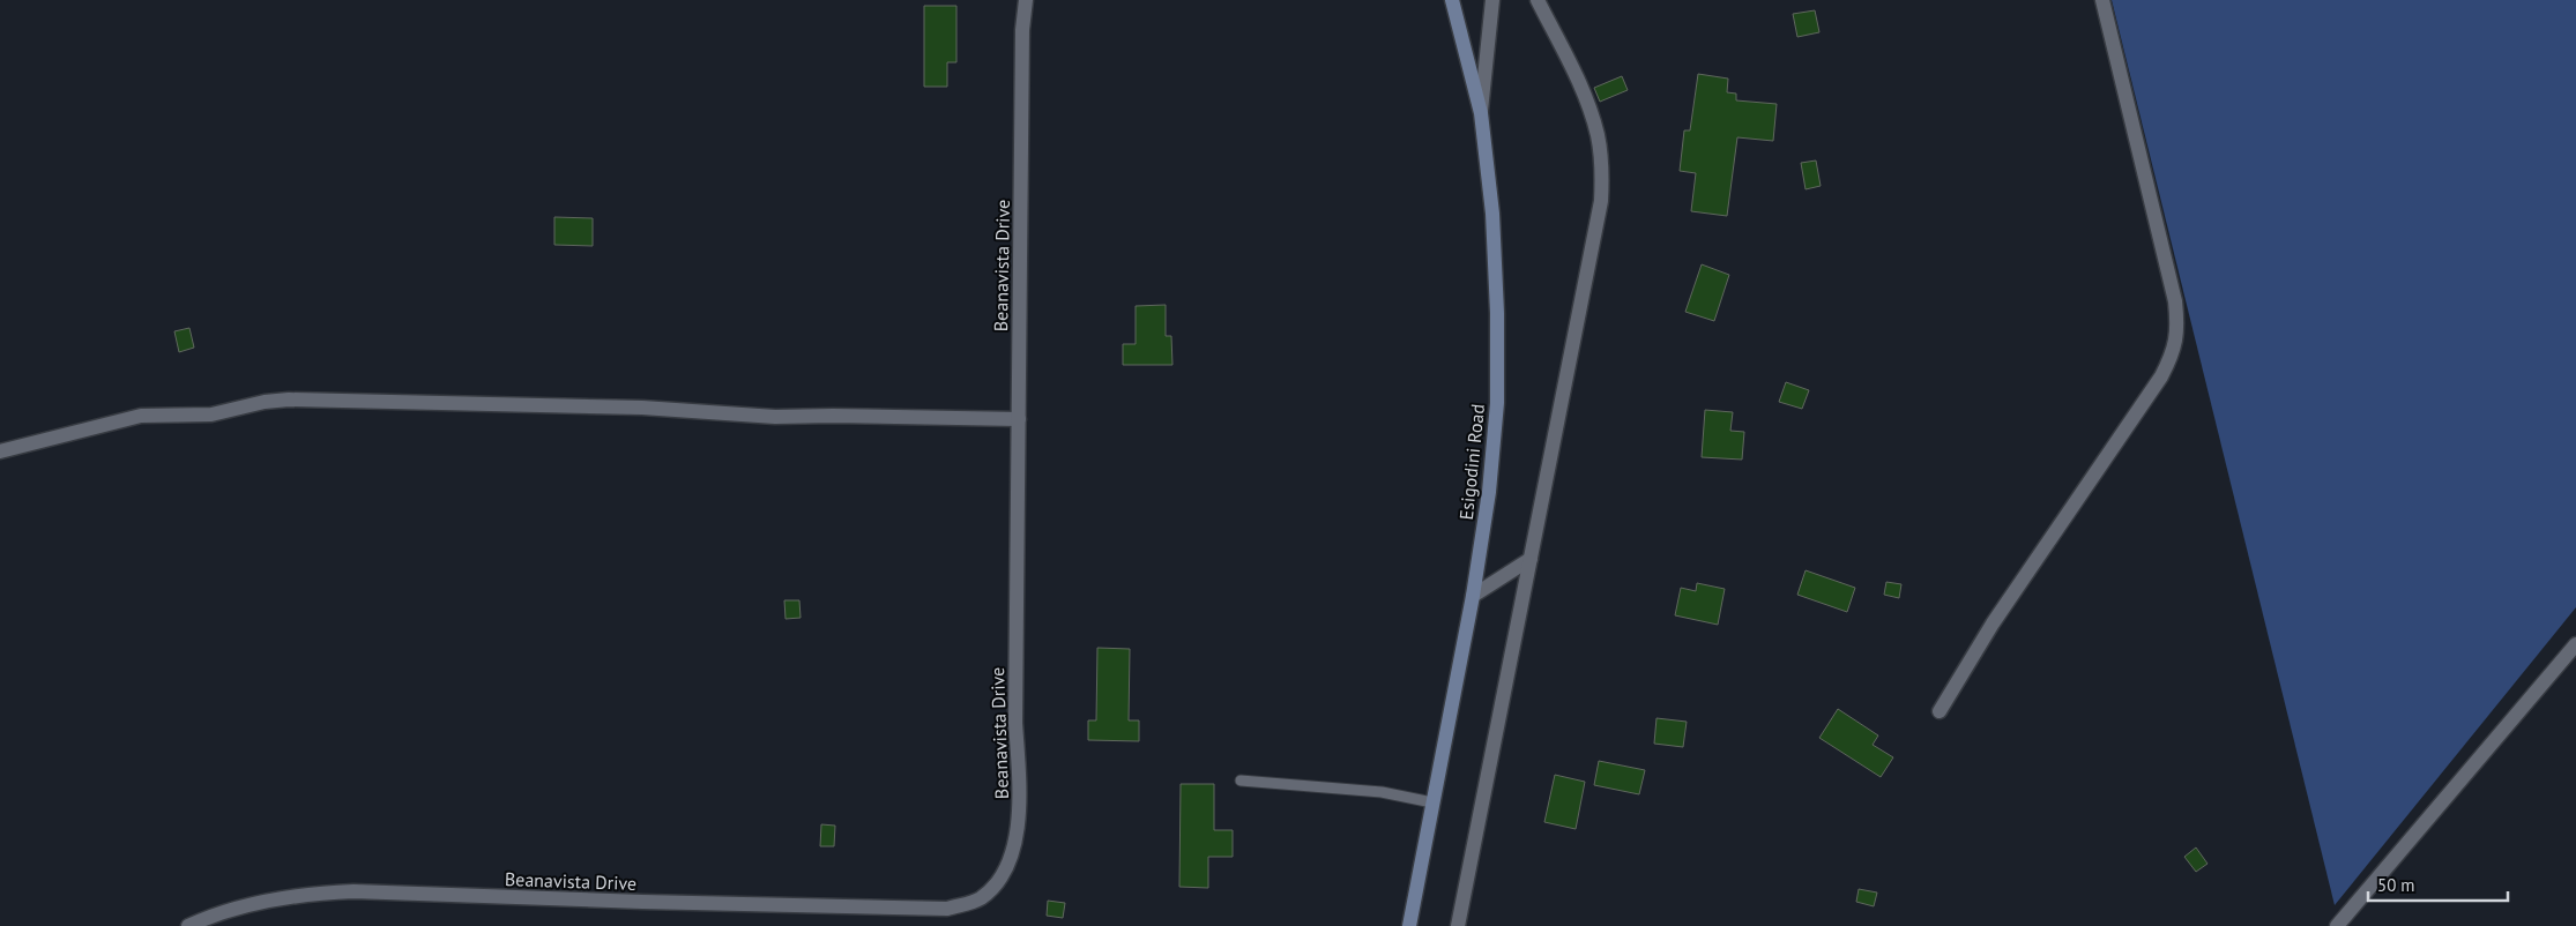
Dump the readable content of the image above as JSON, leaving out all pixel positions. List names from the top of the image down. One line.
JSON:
{"streets":{"main road":["Esigodini Road"],"street":["Beanavista Drive"]},"scale_bar":"50 m"}
